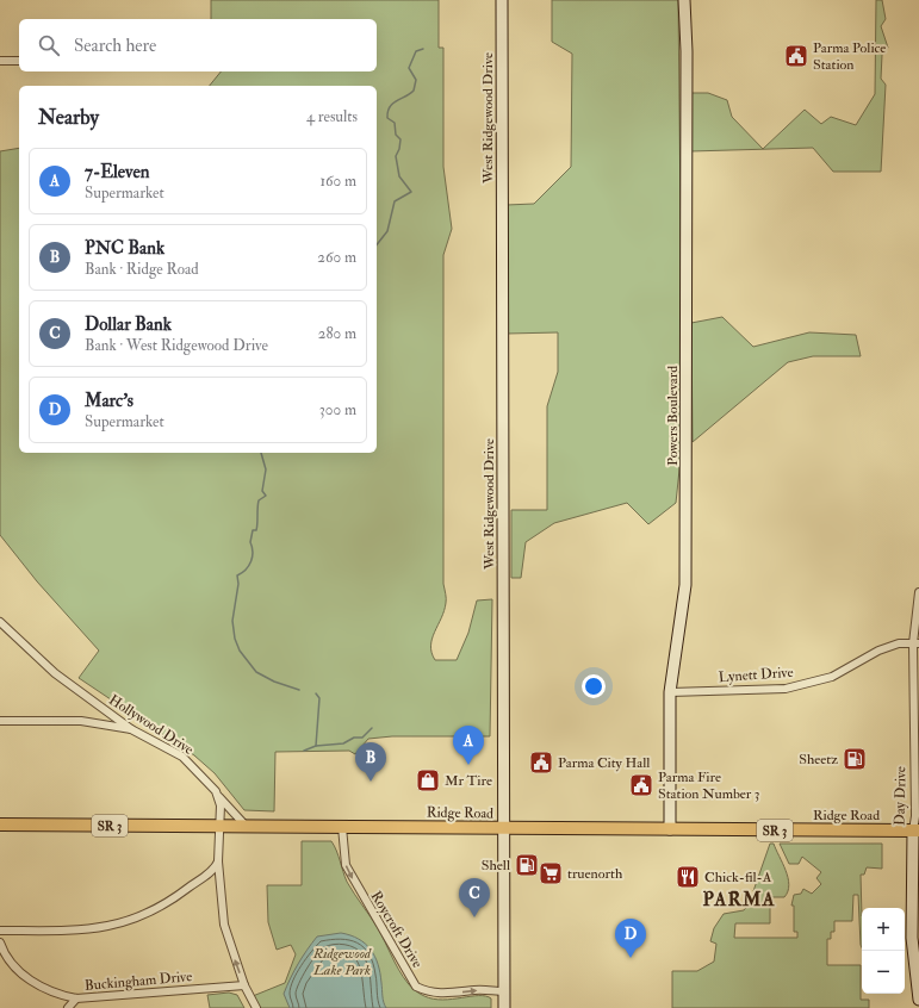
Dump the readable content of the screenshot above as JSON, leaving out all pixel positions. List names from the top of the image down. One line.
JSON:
{"streets":{"main road":["West Ridgewood Drive","Powers Boulevard","Day Drive","Ridge Road","SR 3"],"street":["Lynett Drive","Hollywood Drive","Roycroft Drive","Buckingham Drive"]},"crossings":[["West Ridgewood Drive","Ridge Road"],["West Ridgewood Drive","Roycroft Drive"],["Powers Boulevard","Lynett Drive"],["Powers Boulevard","Ridge Road"],["Lynett Drive","Day Drive"],["Hollywood Drive","Ridge Road"],["Day Drive","Ridge Road"],["Ridge Road","Roycroft Drive"]],"one_way":["Roycroft Drive"],"districts":["PARMA"],"parks":["Ridgewood Lake Park"],"places":{"public building":["Parma Police Station","Parma City Hall","Parma Fire Station Number 3"],"fuel station":["Sheetz","Shell"],"shop":["Mr Tire"],"supermarket":["truenorth"],"restaurant":["Chick-fil-A"]},"page":{"search":"Search here","heading":["Nearby","4 results"],"list":[{"mark":"A","name":"7-Eleven","note":"Supermarket","value":"160 m"},{"mark":"B","name":"PNC Bank","note":"Bank · Ridge Road","value":"260 m"},{"mark":"C","name":"Dollar Bank","note":"Bank · West Ridgewood Drive","value":"280 m"},{"mark":"D","name":"Marc's","note":"Supermarket","value":"300 m"}],"pins":["A","B","C","D"],"map_buttons":["+","−"]}}
